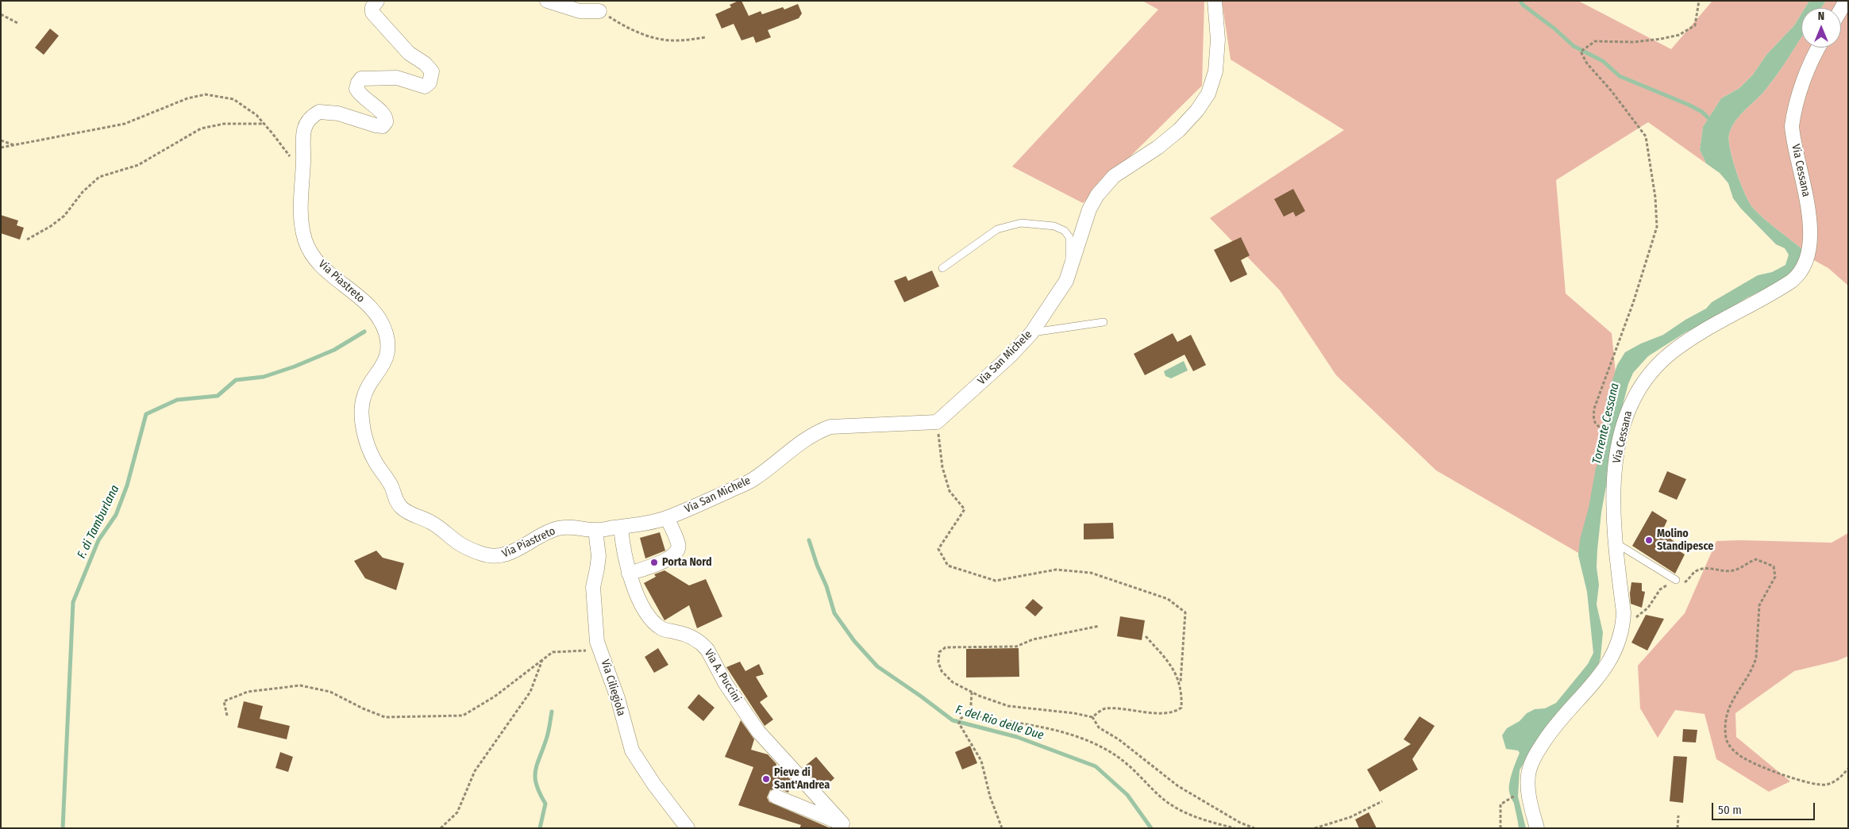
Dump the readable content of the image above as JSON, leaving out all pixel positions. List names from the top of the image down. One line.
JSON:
{"streets":{"street":["Via Cessana","Via Piastreto","Via San Michele","Via A. Puccini","Via Ciliegiola"]},"crossings":[["Via Piastreto","Via San Michele"],["Via Piastreto","Via A. Puccini"],["Via Piastreto","Via Ciliegiola"],["Via San Michele","Via A. Puccini"]],"water":["Torrente Cessana","F. di Tamburlana","F. del Rio delle Due"],"places":["Molino Standipesce","Porta Nord","Pieve di Sant'Andrea"],"scale_bar":"50 m","north":"top"}
